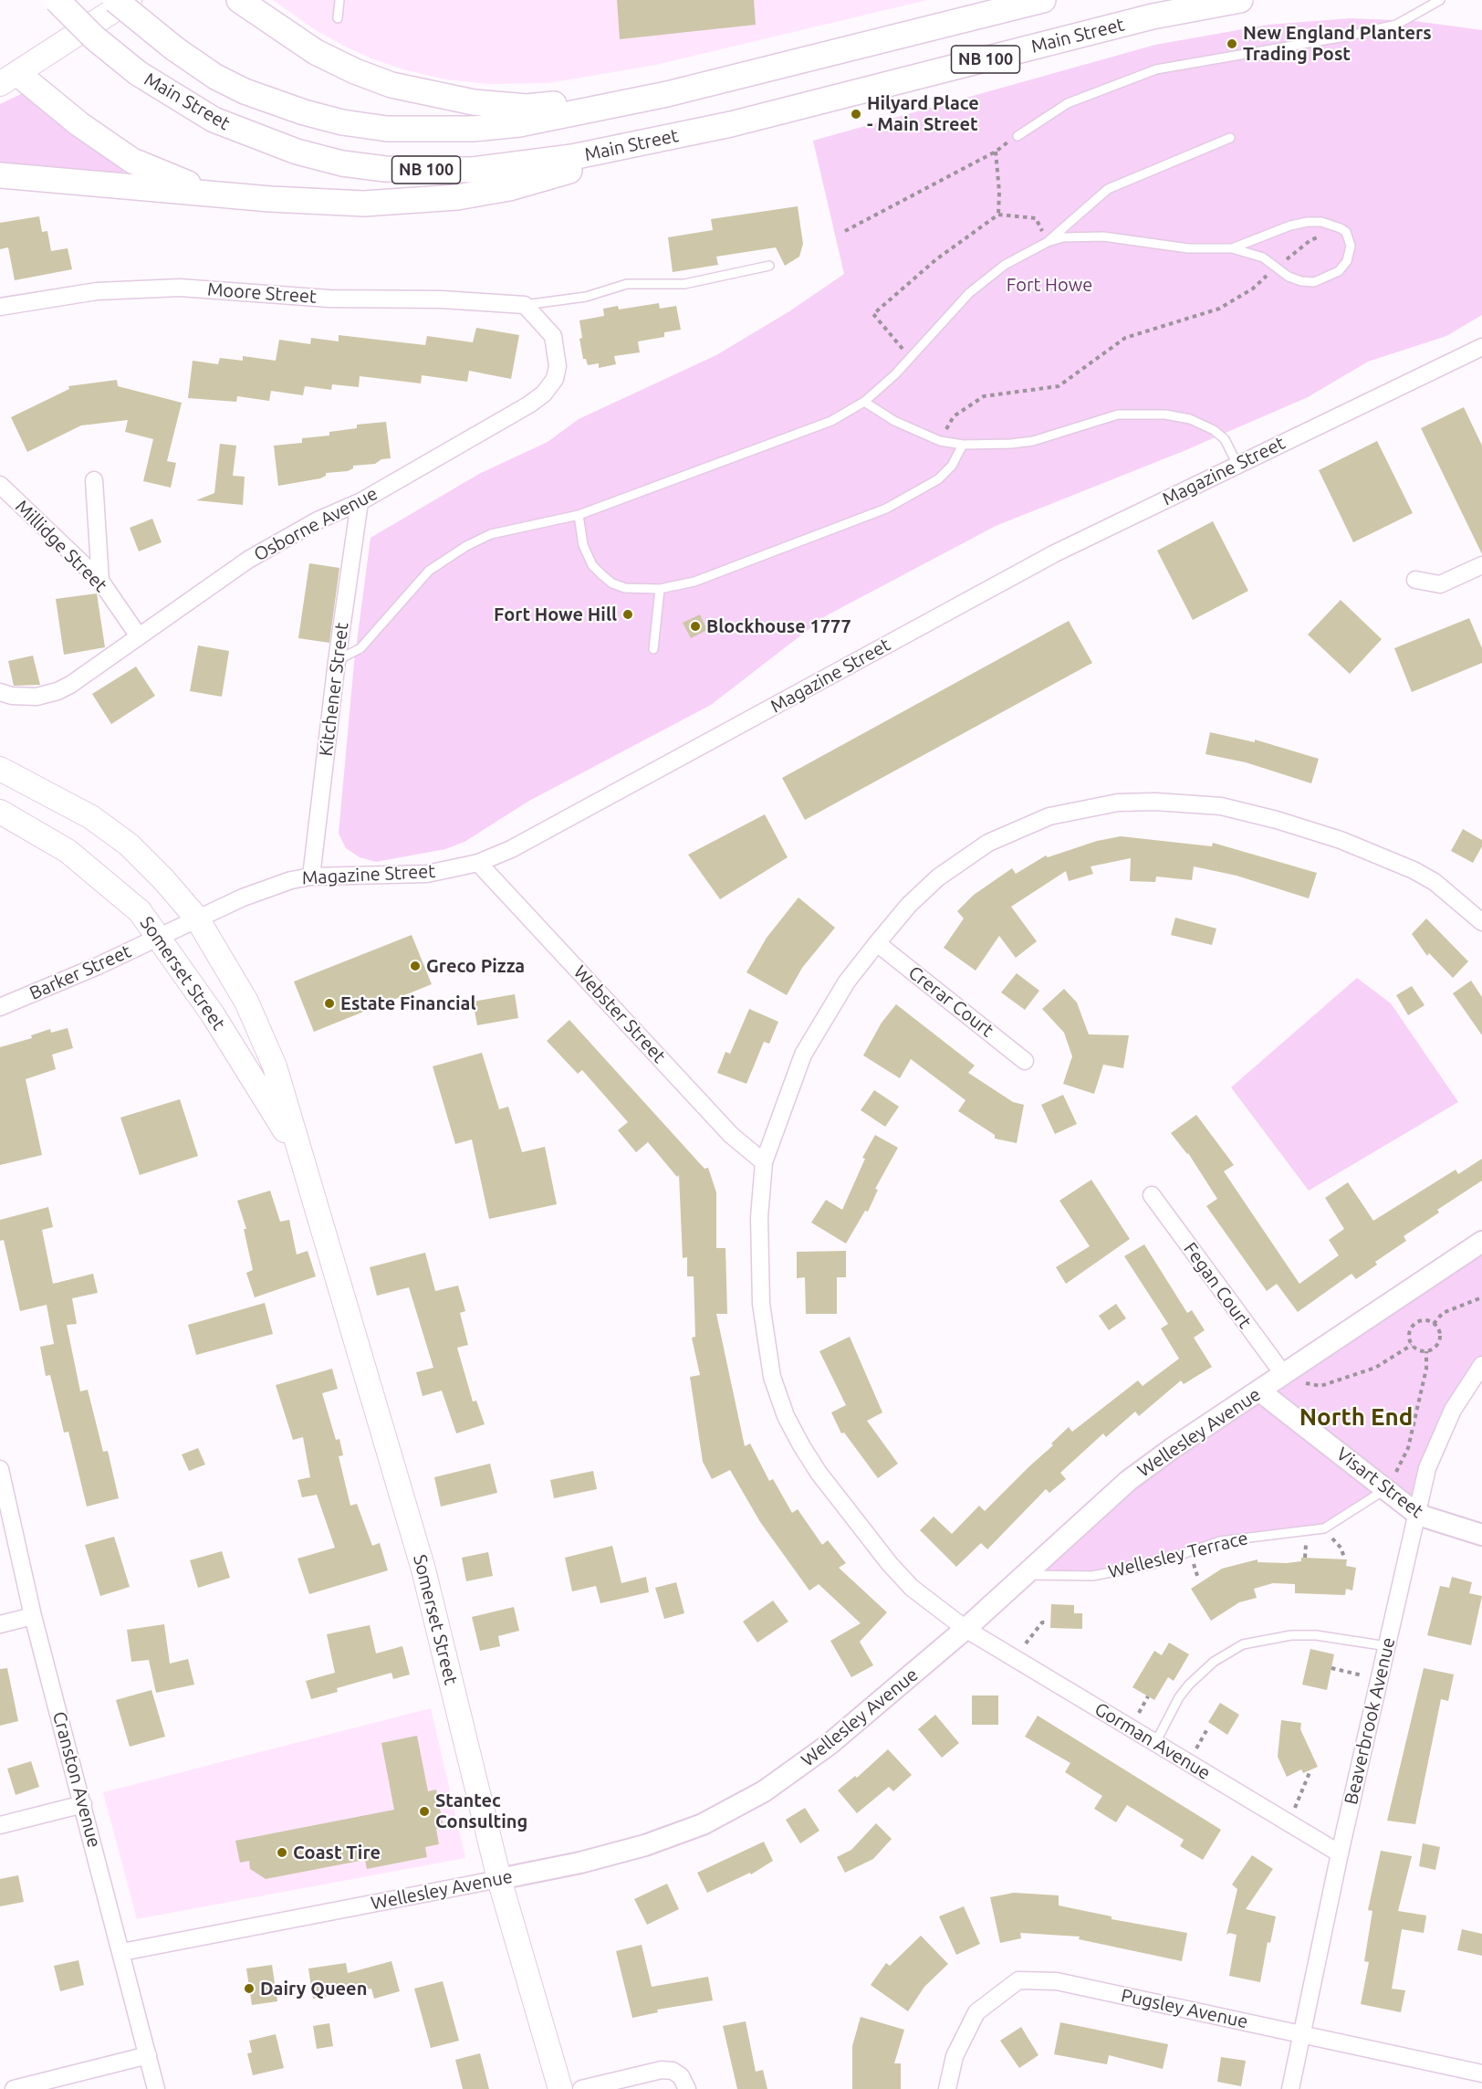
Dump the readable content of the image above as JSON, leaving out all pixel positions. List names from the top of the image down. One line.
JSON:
{"streets":{"main road":["Main Street","NB 100","Somerset Street"],"street":["Moore Street","Magazine Street","Osborne Avenue","Millidge Street","Kitchener Street","Barker Street","Crerar Court","Webster Street","Fegan Court","Wellesley Avenue","Visart Street","Beaverbrook Avenue","Gorman Avenue","Cranston Avenue","Pugsley Avenue"],"lane":["Wellesley Terrace"]},"crossings":[["Moore Street","Osborne Avenue"],["Magazine Street","Kitchener Street"],["Magazine Street","Barker Street"],["Magazine Street","Somerset Street"],["Magazine Street","Webster Street"],["Osborne Avenue","Millidge Street"],["Osborne Avenue","Kitchener Street"],["Barker Street","Somerset Street"],["Somerset Street","Wellesley Avenue"],["Crerar Court","Gorman Avenue"],["Webster Street","Gorman Avenue"],["Fegan Court","Wellesley Avenue"],["Wellesley Avenue","Visart Street"],["Wellesley Avenue","Wellesley Terrace"],["Wellesley Avenue","Gorman Avenue"],["Wellesley Avenue","Cranston Avenue"],["Visart Street","Wellesley Terrace"],["Visart Street","Beaverbrook Avenue"],["Beaverbrook Avenue","Gorman Avenue"],["Beaverbrook Avenue","Pugsley Avenue"]],"districts":["North End"],"parks":["Fort Howe"],"places":["New England Planters Trading Post","Hilyard Place - Main Street","Fort Howe Hill","Blockhouse 1777","Greco Pizza","Estate Financial","Stantec Consulting","Coast Tire","Dairy Queen"]}
